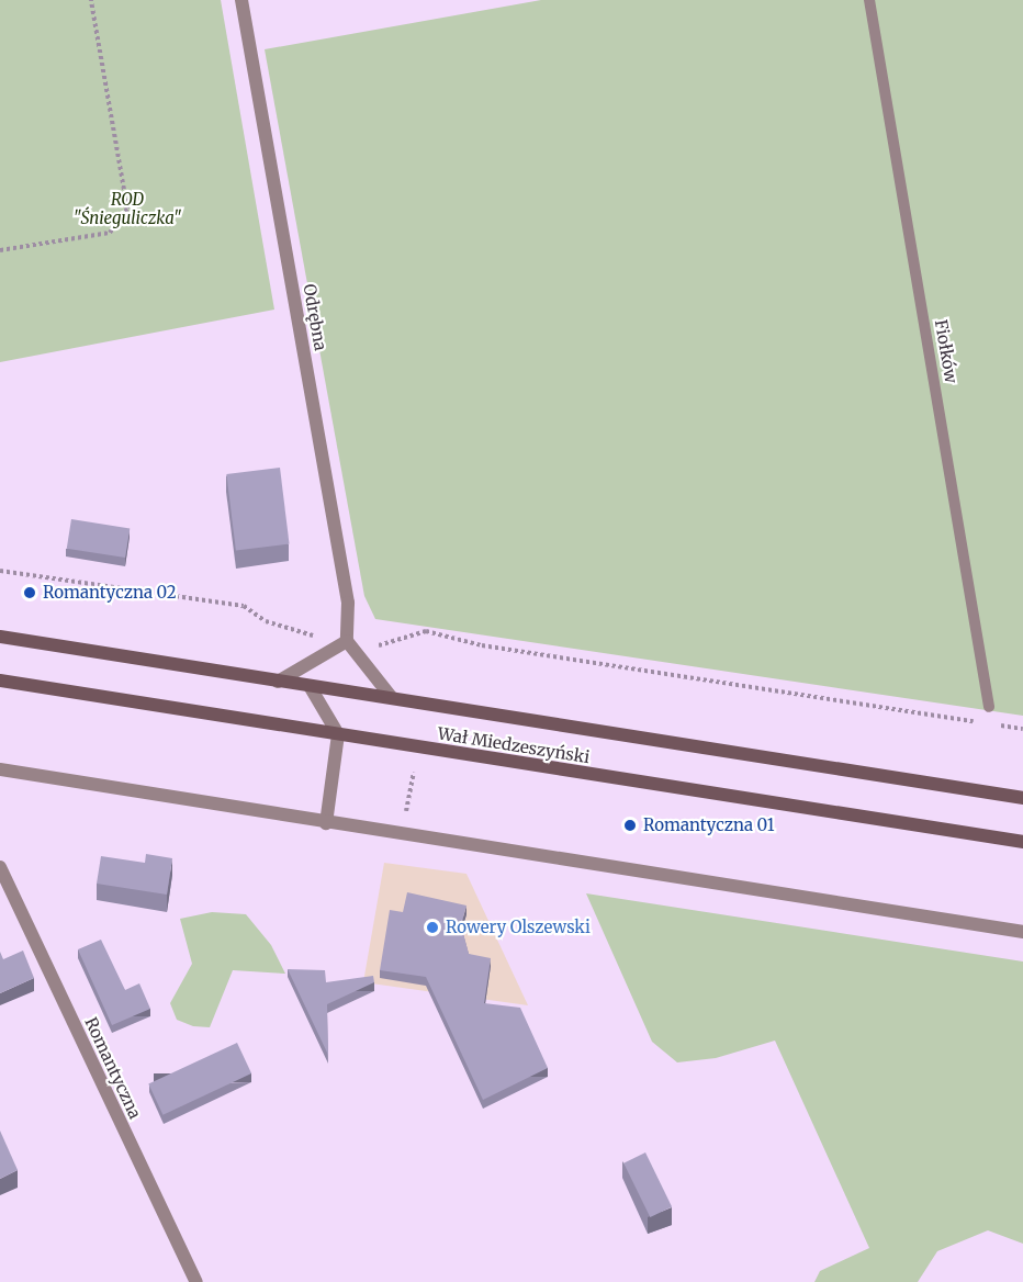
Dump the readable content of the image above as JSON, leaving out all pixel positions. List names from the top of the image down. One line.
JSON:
{"streets":{"main road":["Wał Miedzeszyński"],"street":["Odrębna","Romantyczna"],"lane":["Fiołków"]},"parks":["ROD \"Śnieguliczka\""],"places":["Romantyczna 02","Romantyczna 01","Rowery Olszewski"]}
